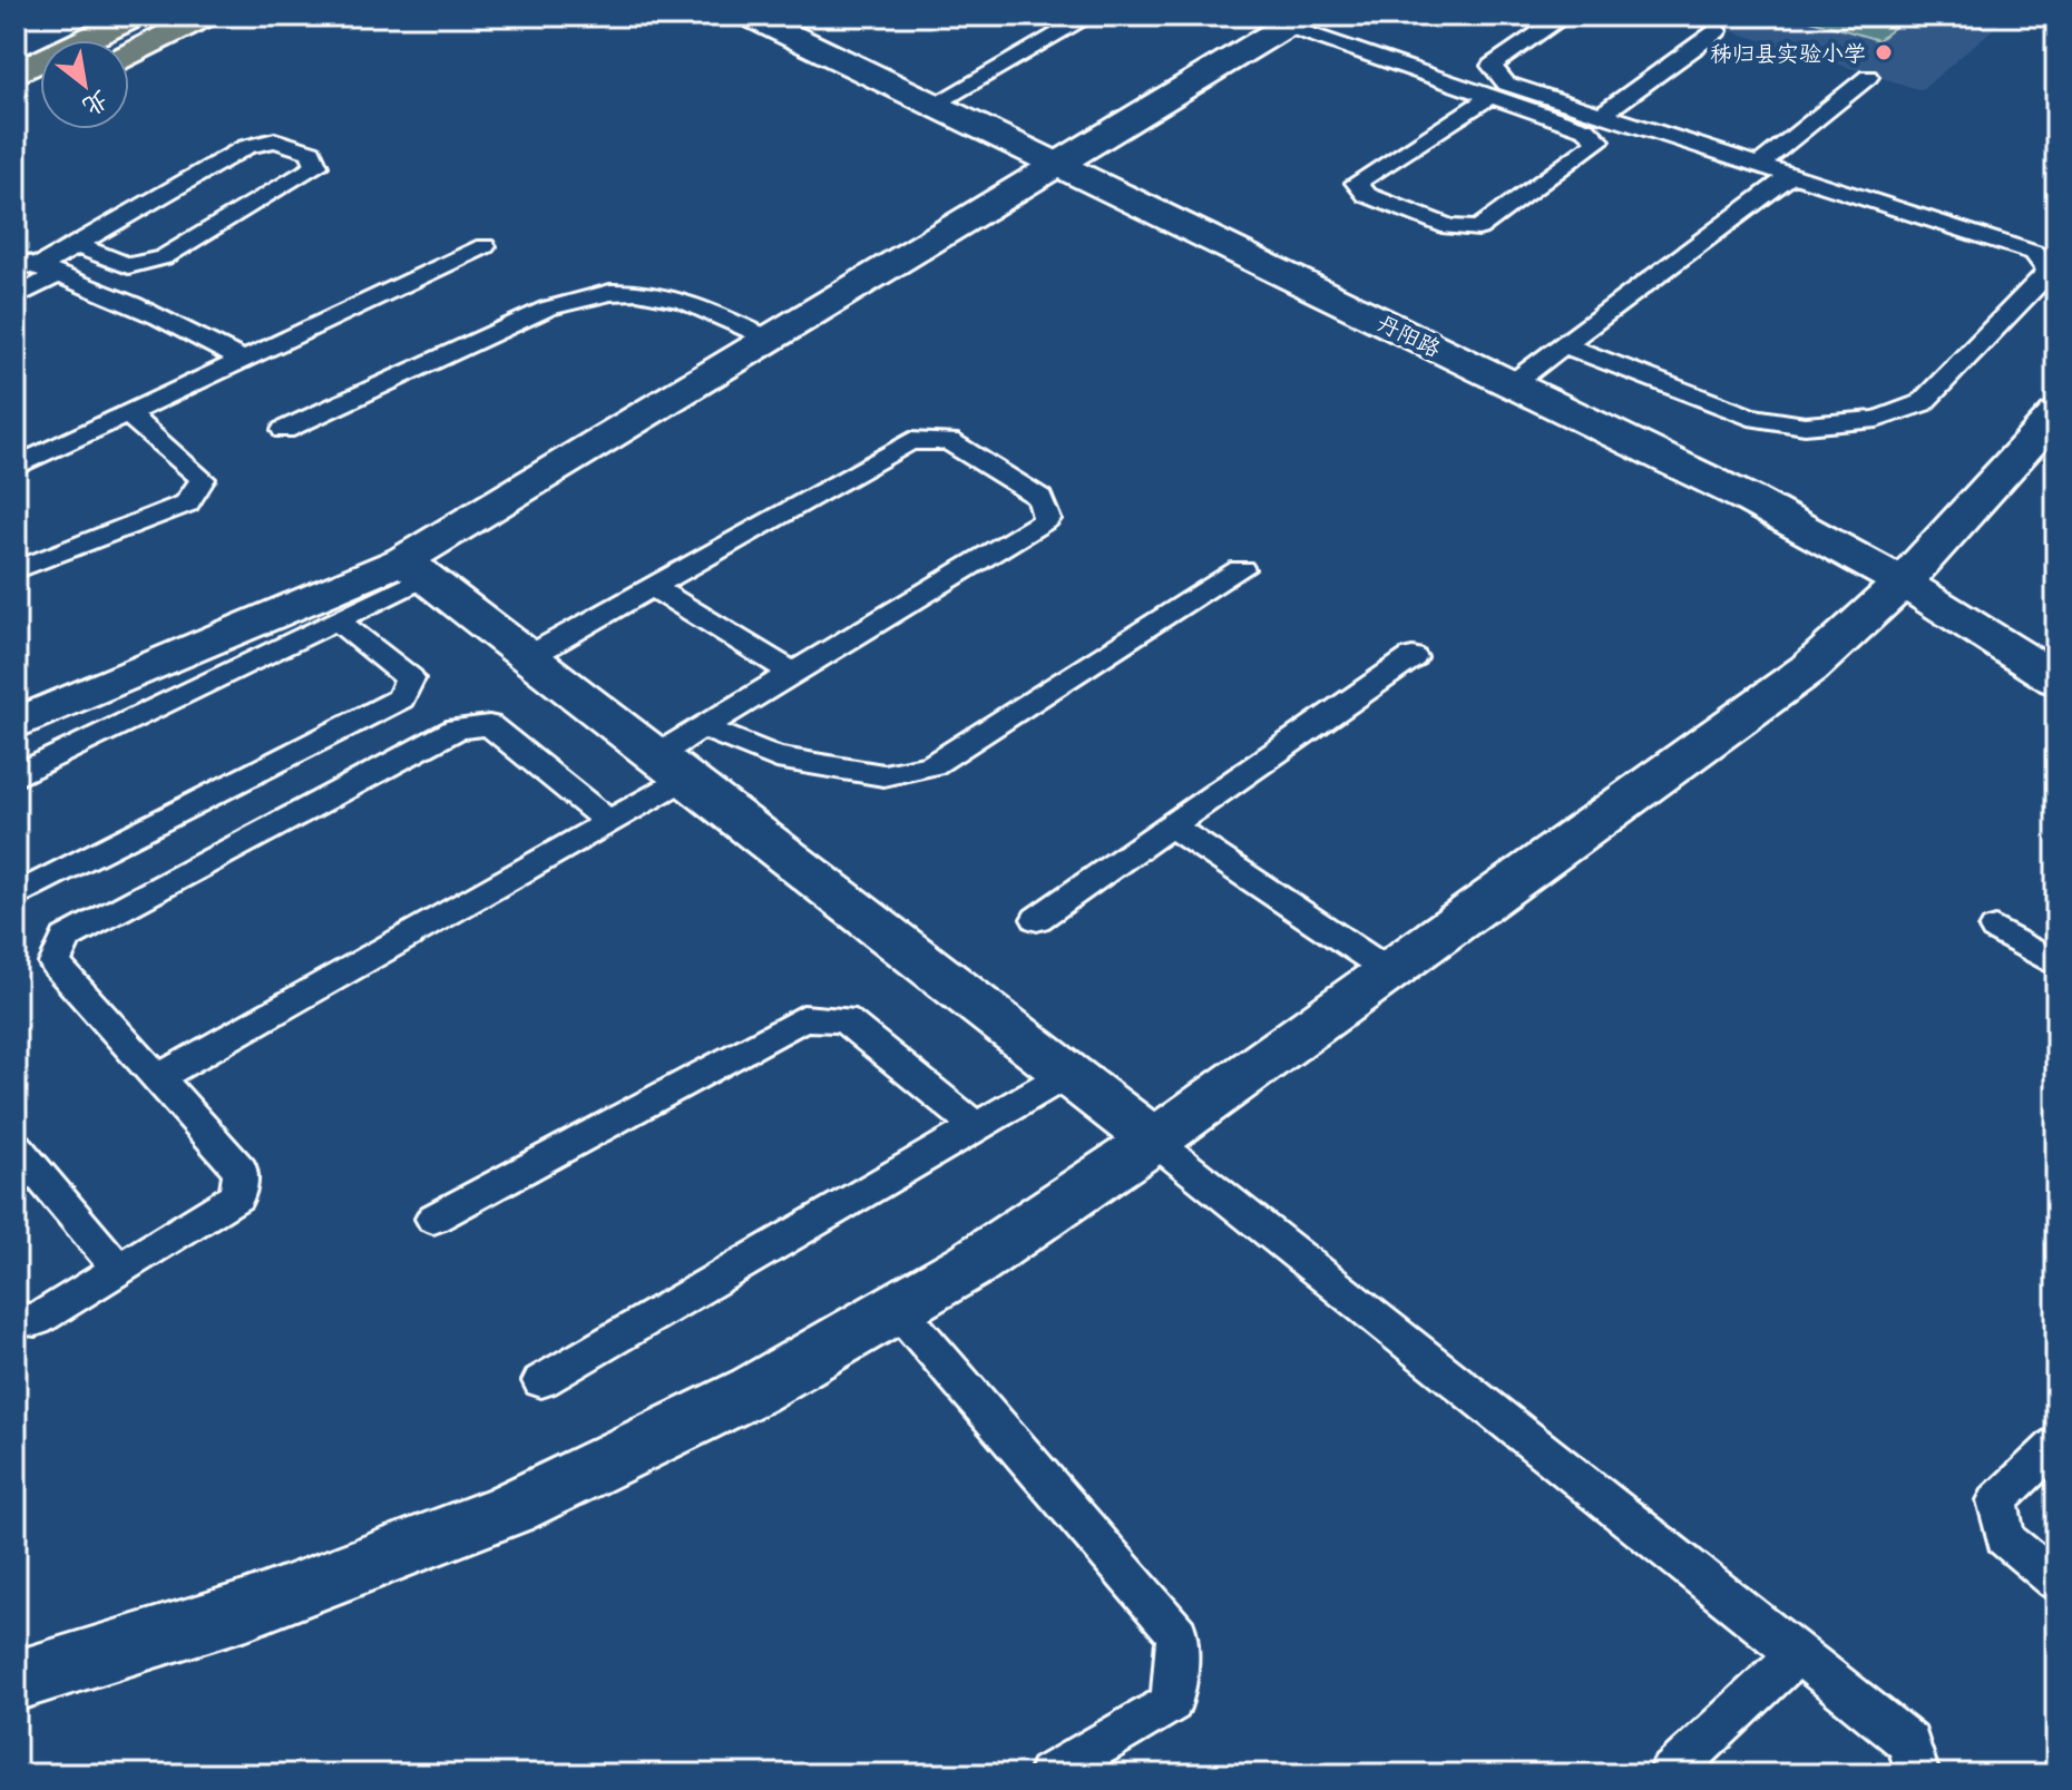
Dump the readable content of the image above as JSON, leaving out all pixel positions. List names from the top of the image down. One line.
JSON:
{"streets":{"main road":["丹阳路"]},"places":["秭归县实验小学"],"north":"bottom right"}
